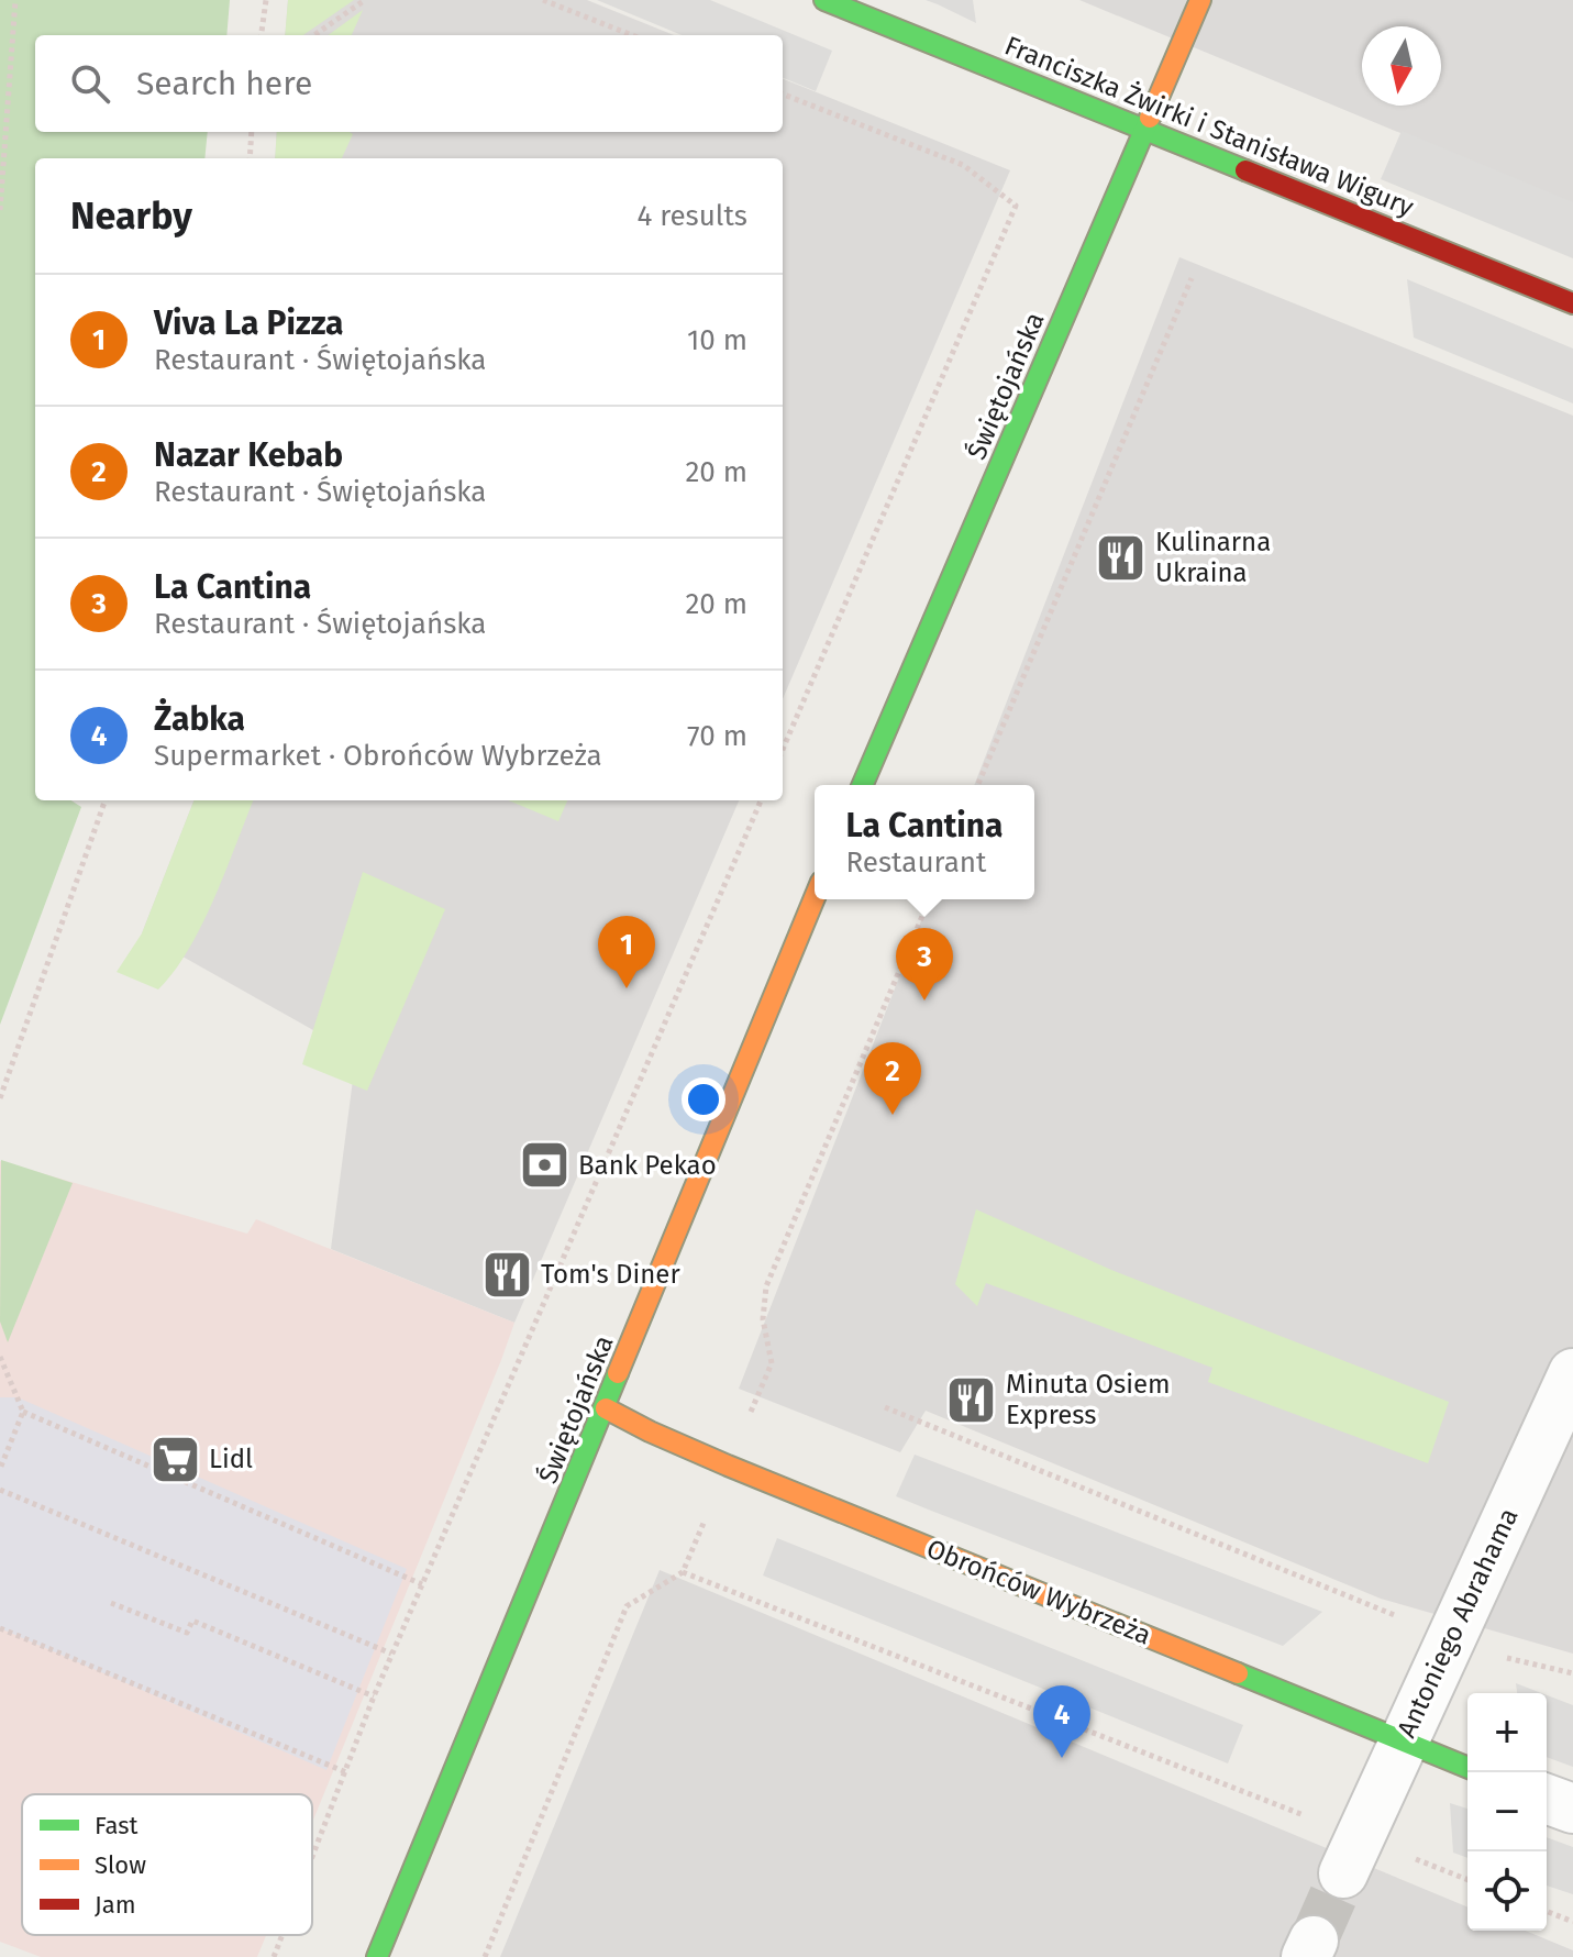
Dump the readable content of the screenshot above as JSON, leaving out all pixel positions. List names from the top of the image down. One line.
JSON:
{"streets":{"street":["Franciszka Żwirki i Stanisława Wigury","Świętojańska","Obrońców Wybrzeża","Antoniego Abrahama"]},"crossings":[["Franciszka Żwirki i Stanisława Wigury","Świętojańska"],["Świętojańska","Obrońców Wybrzeża"],["Obrońców Wybrzeża","Antoniego Abrahama"]],"places":{"restaurant":["Kulinarna Ukraina","Tom's Diner","Minuta Osiem Express"],"bank":["Bank Pekao"],"supermarket":["Lidl"]},"legend":["Fast","Slow","Jam"],"north":"bottom","page":{"search":"Search here","heading":["Nearby","4 results"],"list":[{"mark":"1","name":"Viva La Pizza","note":"Restaurant · Świętojańska","value":"10 m"},{"mark":"2","name":"Nazar Kebab","note":"Restaurant · Świętojańska","value":"20 m"},{"mark":"3","name":"La Cantina","note":"Restaurant · Świętojańska","value":"20 m"},{"mark":"4","name":"Żabka","note":"Supermarket · Obrońców Wybrzeża","value":"70 m"}],"popup":["La Cantina","Restaurant"],"pins":["1","3","2","4"],"map_buttons":["+","−"]}}
